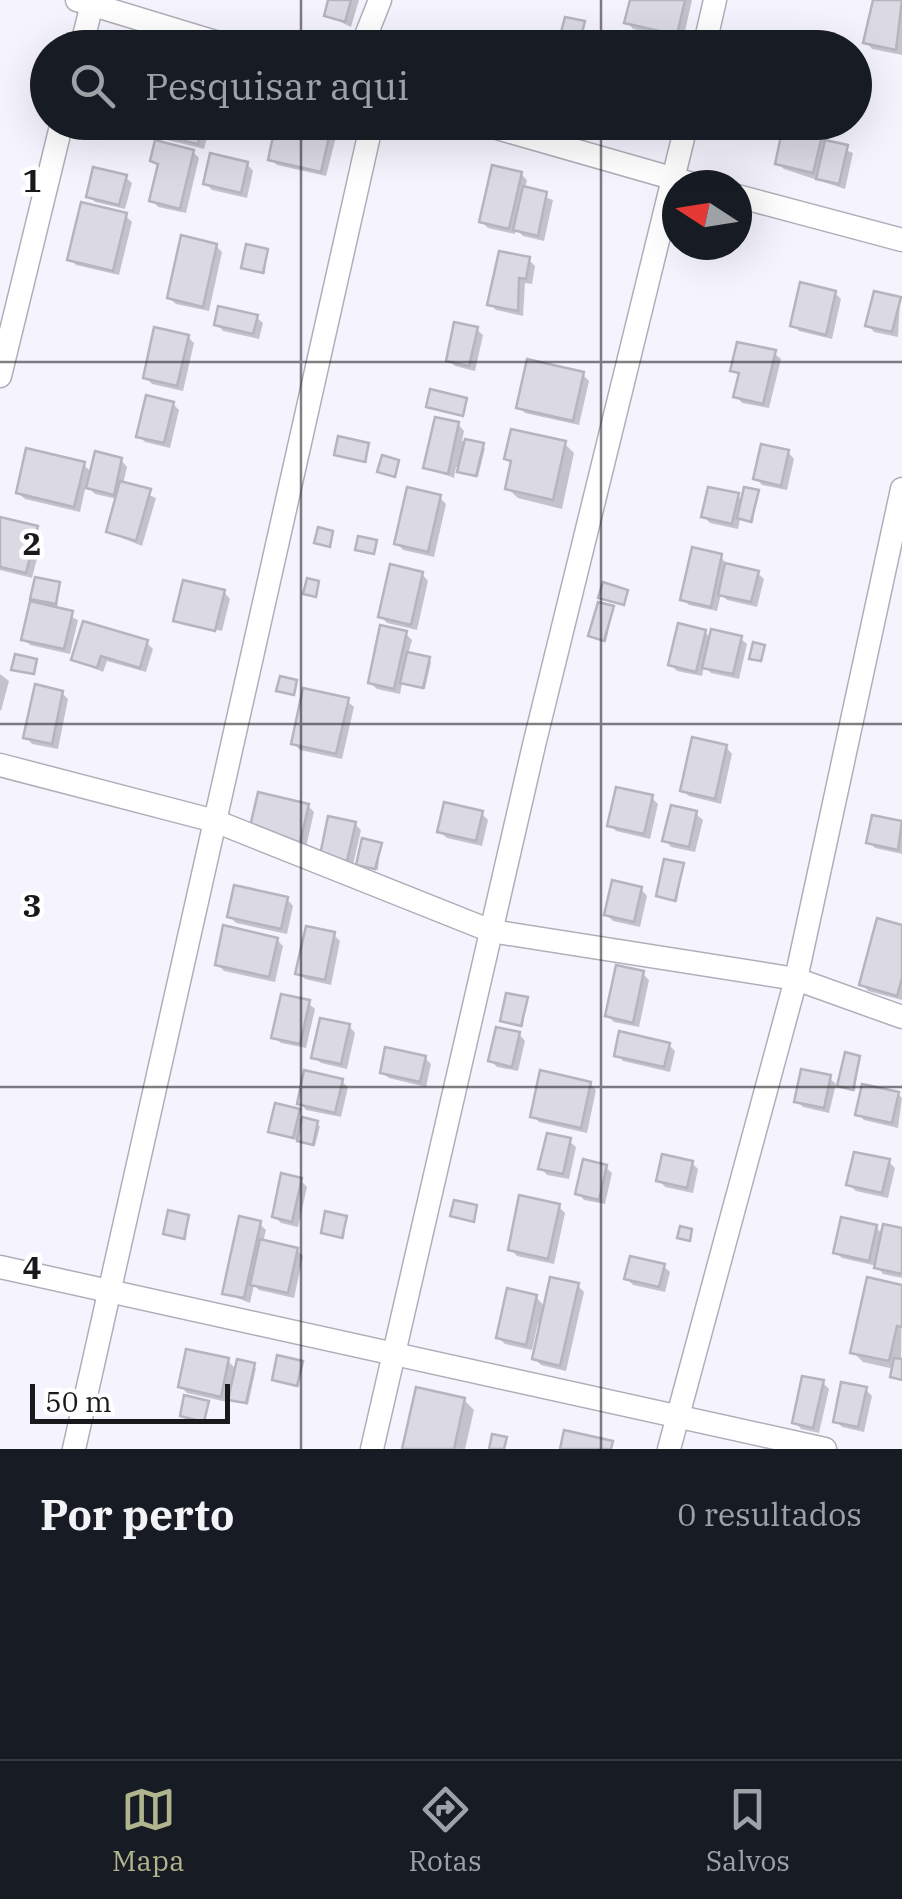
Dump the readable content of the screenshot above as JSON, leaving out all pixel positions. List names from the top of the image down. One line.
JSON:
{"scale_bar":"50 m","north":"left","page":{"search":"Pesquisar aqui","scale":"50 m","heading":["Por perto","0 resultados"],"nav":["Mapa","Rotas","Salvos"]},"grid":{"rows":["1","2","3","4"]}}
